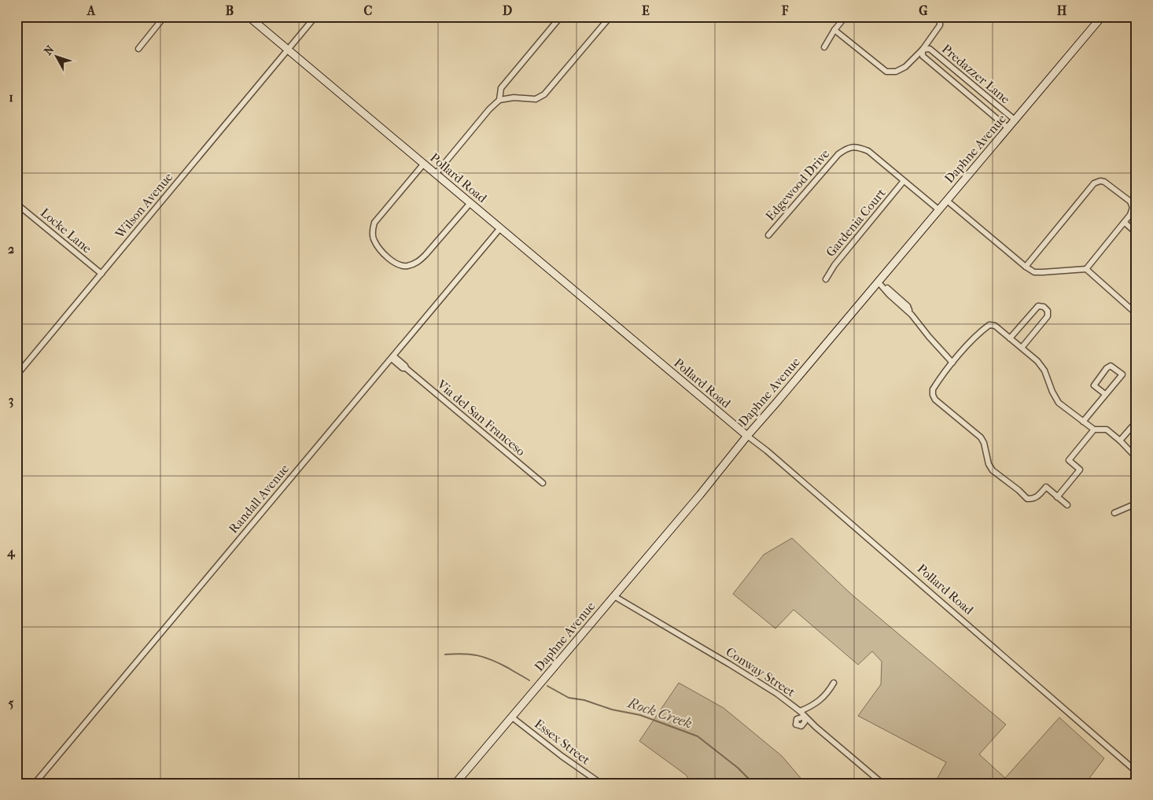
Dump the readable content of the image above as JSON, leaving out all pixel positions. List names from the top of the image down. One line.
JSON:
{"streets":{"street":["Predazzer Lane","Daphne Avenue","Pollard Road","Edgewood Drive","Wilson Avenue","Gardenia Court","Locke Lane","Via del San Franceso","Randall Avenue","Conway Street","Essex Street"]},"crossings":[["Predazzer Lane","Daphne Avenue"],["Daphne Avenue","Pollard Road"],["Daphne Avenue","Edgewood Drive"],["Daphne Avenue","Conway Street"],["Daphne Avenue","Essex Street"],["Pollard Road","Wilson Avenue"],["Pollard Road","Randall Avenue"],["Edgewood Drive","Gardenia Court"],["Wilson Avenue","Locke Lane"],["Via del San Franceso","Randall Avenue"]],"water":["Rock Creek"],"north":"top left","grid":{"columns":["A","B","C","D","E","F","G","H"],"rows":["1","2","3","4","5"]}}
